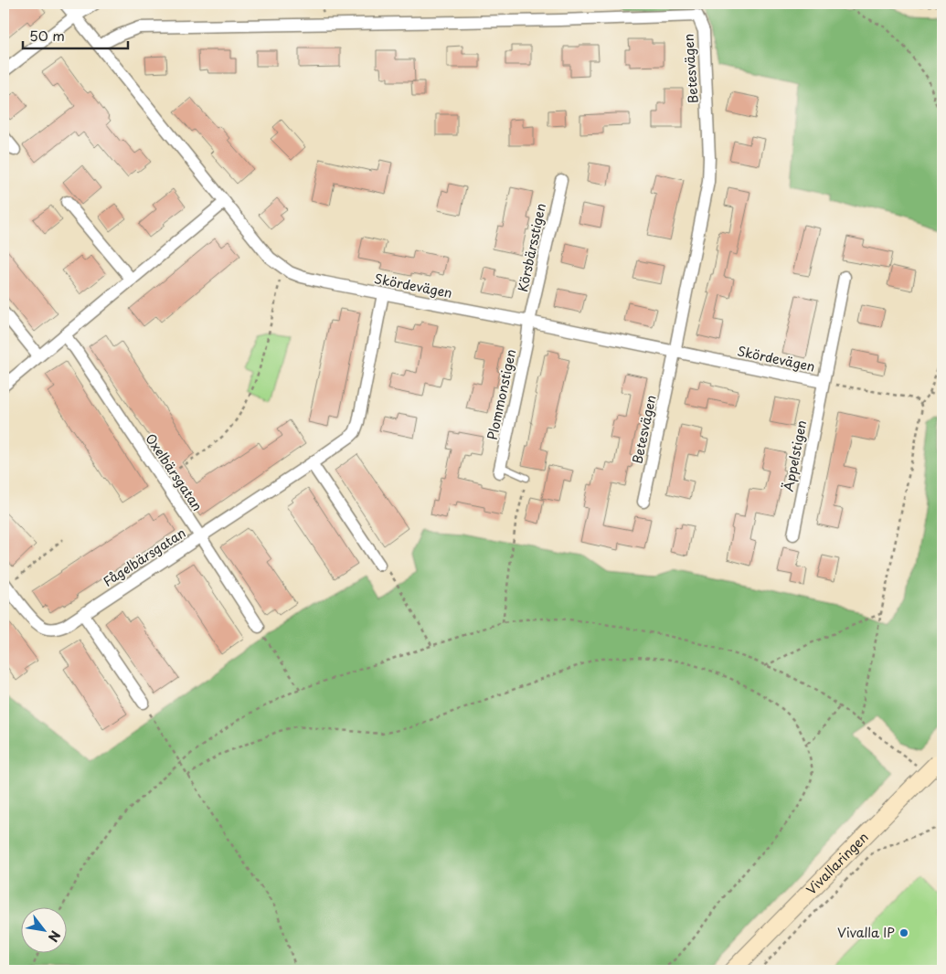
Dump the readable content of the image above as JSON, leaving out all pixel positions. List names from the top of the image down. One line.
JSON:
{"streets":{"street":["Betesvägen","Körsbärsstigen","Skördevägen","Plommonstigen","Äppelstigen","Oxelbärsgatan","Fågelbärsgatan","Vivallaringen"]},"crossings":[["Betesvägen","Skördevägen"],["Körsbärsstigen","Skördevägen"],["Körsbärsstigen","Plommonstigen"],["Skördevägen","Plommonstigen"],["Skördevägen","Äppelstigen"],["Skördevägen","Fågelbärsgatan"],["Oxelbärsgatan","Fågelbärsgatan"]],"places":["Vivalla IP"],"scale_bar":"50 m","north":"bottom right"}
